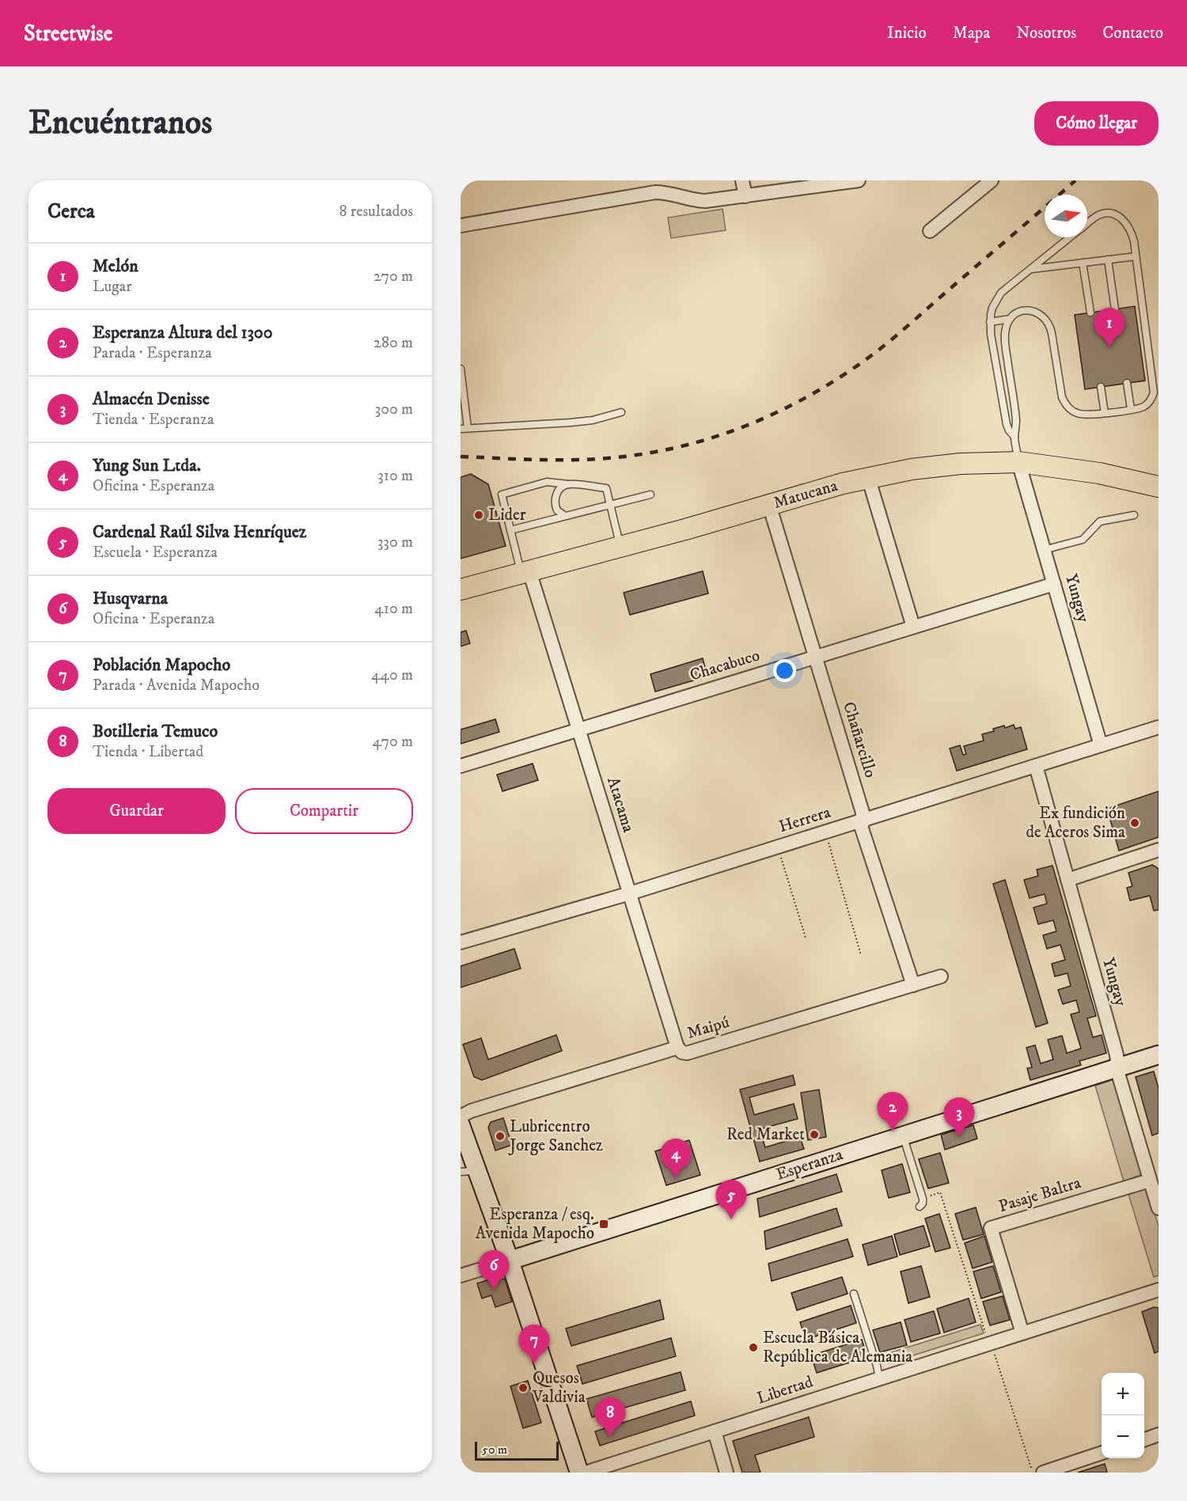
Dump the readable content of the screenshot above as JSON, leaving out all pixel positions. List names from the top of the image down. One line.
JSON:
{"streets":{"main road":["Matucana","Esperanza"],"street":["Yungay","Chacabuco","Chañarcillo","Atacama","Herrera","Maipú","Pasaje Baltra","Libertad"]},"crossings":[["Matucana","Yungay"],["Matucana","Chañarcillo"],["Matucana","Atacama"],["Yungay","Chacabuco"],["Yungay","Herrera"],["Yungay","Esperanza"],["Yungay","Pasaje Baltra"],["Chacabuco","Chañarcillo"],["Chacabuco","Atacama"],["Chañarcillo","Herrera"],["Chañarcillo","Maipú"],["Atacama","Herrera"],["Atacama","Maipú"],["Pasaje Baltra","Libertad"]],"places":{"other":["Lider","Ex fundición de Aceros Sima","Red Market","Lubricentro Jorge Sanchez","Escuela Básica República de Alemania","Quesos Valdivia"],"transit":["Esperanza / esq. Avenida Mapocho"]},"scale_bar":"50 m","north":"right","page":{"header":"Streetwise","nav":["Inicio","Mapa","Nosotros","Contacto"],"buttons":["Cómo llegar",["Guardar","Compartir"]],"title":"Encuéntranos","heading":["Cerca","8 resultados"],"list":[{"mark":"1","name":"Melón","note":"Lugar","value":"270 m"},{"mark":"2","name":"Esperanza Altura del 1300","note":"Parada · Esperanza","value":"280 m"},{"mark":"3","name":"Almacén Denisse","note":"Tienda · Esperanza","value":"300 m"},{"mark":"4","name":"Yung Sun Ltda.","note":"Oficina · Esperanza","value":"310 m"},{"mark":"5","name":"Cardenal Raúl Silva Henríquez","note":"Escuela · Esperanza","value":"330 m"},{"mark":"6","name":"Husqvarna","note":"Oficina · Esperanza","value":"410 m"},{"mark":"7","name":"Población Mapocho","note":"Parada · Avenida Mapocho","value":"440 m"},{"mark":"8","name":"Botilleria Temuco","note":"Tienda · Libertad","value":"470 m"}],"pins":["1","2","3","4","5","6","7","8"],"map_buttons":["+","−"],"scale":"50 m"}}
